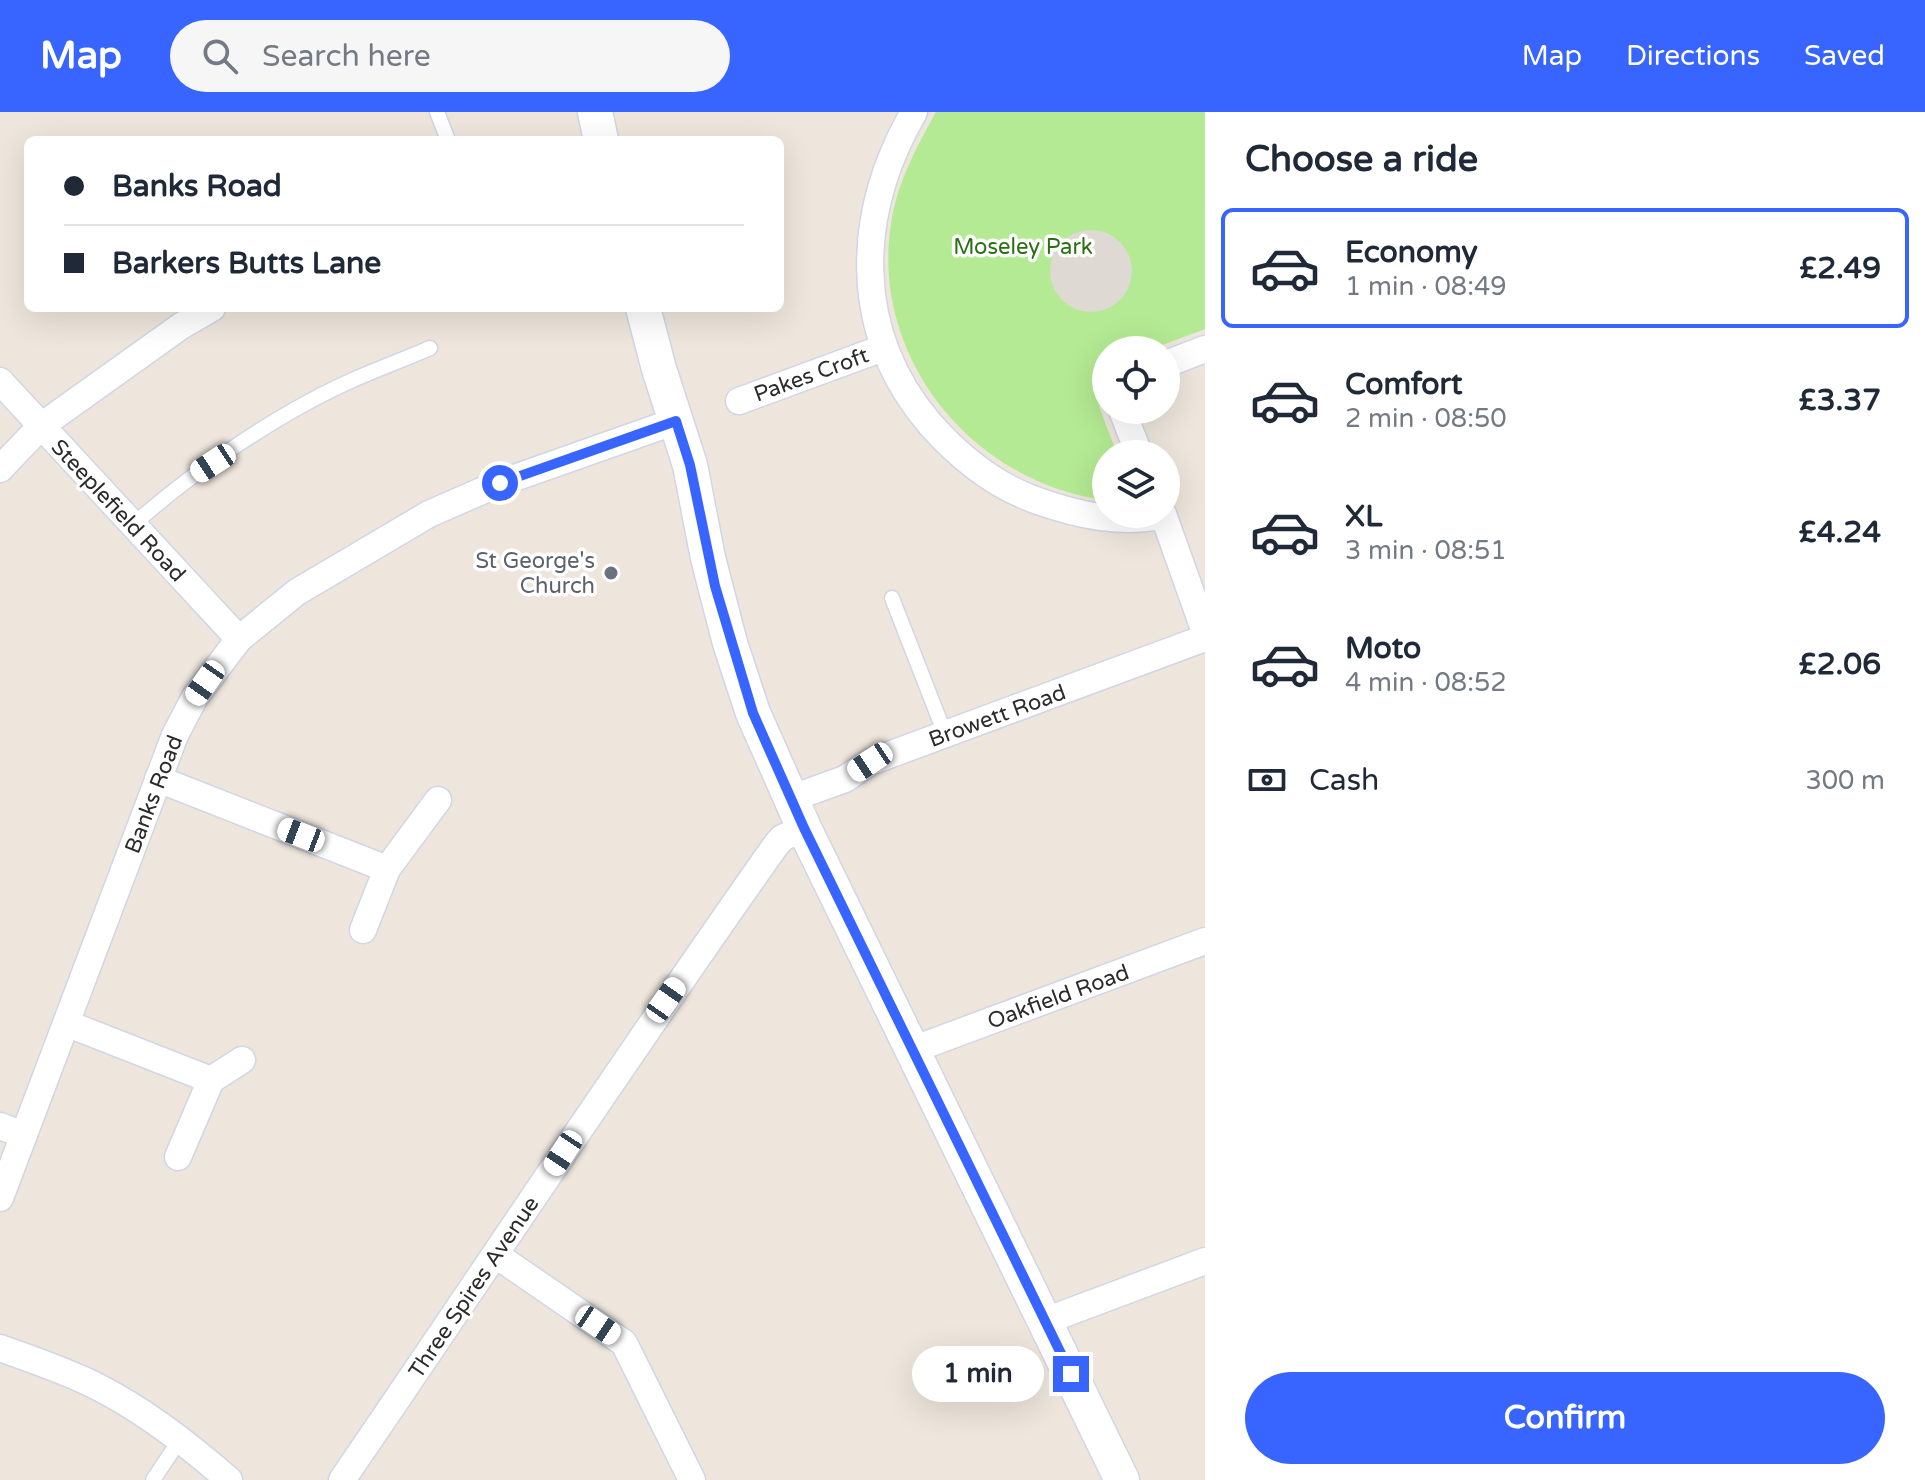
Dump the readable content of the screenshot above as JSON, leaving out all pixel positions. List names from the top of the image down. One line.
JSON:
{"streets":{"street":["Pakes Croft","Steeplefield Road","Browett Road","Banks Road","Oakfield Road","Three Spires Avenue"]},"crossings":[["Steeplefield Road","Banks Road"],["Browett Road","Three Spires Avenue"]],"parks":["Moseley Park"],"places":["St George's Church"],"page":{"header":"Map","search":"Search here","nav":["Map","Directions","Saved"],"heading":"Choose a ride","banner":["Banks Road","Barkers Butts Lane"],"list":[{"name":"Economy","note":"1 min · 08:49","value":"£2.49"},{"name":"Comfort","note":"2 min · 08:50","value":"£3.37"},{"name":"XL","note":"3 min · 08:51","value":"£4.24"},{"name":"Moto","note":"4 min · 08:52","value":"£2.06"}],"pay":["Cash","300 m"],"bubble":"1 min","buttons":"Confirm"}}
